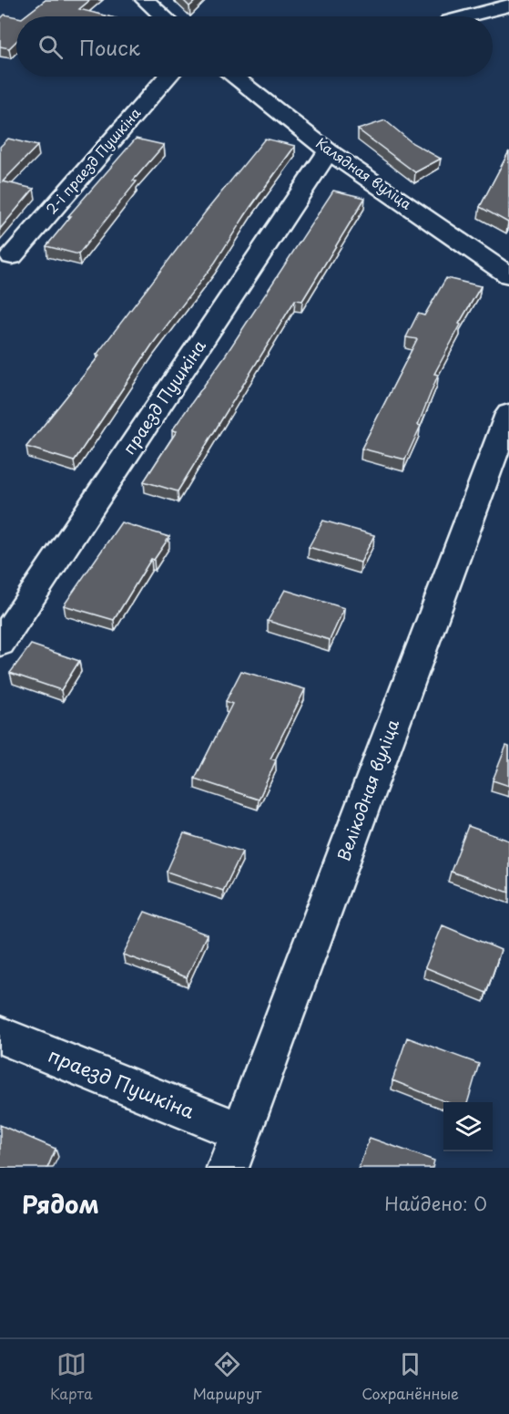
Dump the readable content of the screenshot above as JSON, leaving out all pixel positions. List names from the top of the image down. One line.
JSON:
{"streets":{"street":["2-і праезд Пушкіна","Калядная вуліца","праезд Пушкіна","Велікодная вуліца"]},"crossings":[["Калядная вуліца","праезд Пушкіна"],["праезд Пушкіна","Велікодная вуліца"]],"page":{"search":"Поиск","heading":["Рядом","Найдено: 0"],"nav":["Карта","Маршрут","Сохранённые"]}}
